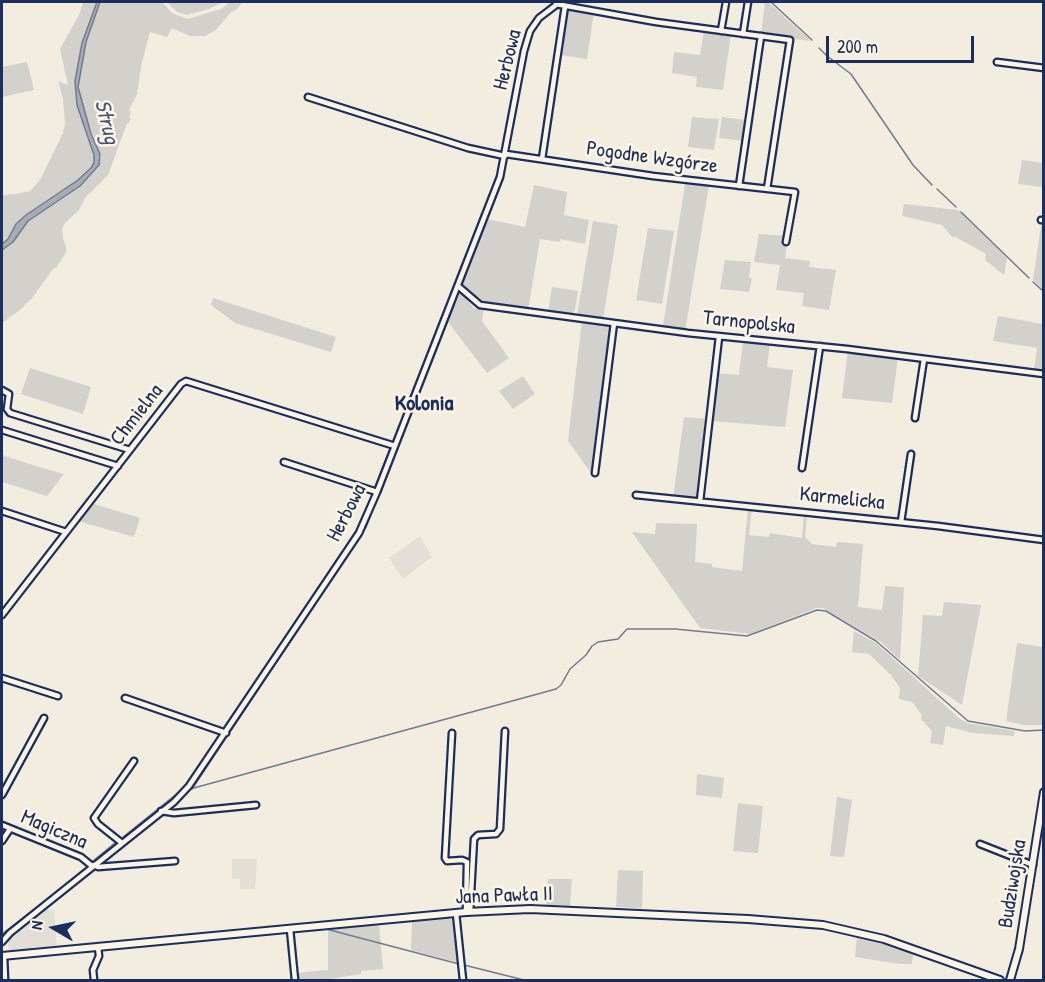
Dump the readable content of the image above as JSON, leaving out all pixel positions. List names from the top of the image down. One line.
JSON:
{"streets":{"street":["Herbowa","Pogodne Wzgórze","Tarnopolska","Chmielna","Karmelicka","Magiczna","Budziwojska","Jana Pawła II"]},"crossings":[["Herbowa","Pogodne Wzgórze"],["Herbowa","Tarnopolska"],["Herbowa","Chmielna"],["Herbowa","Magiczna"]],"districts":["Kolonia"],"water":["Strug"],"scale_bar":"200 m","north":"left"}
